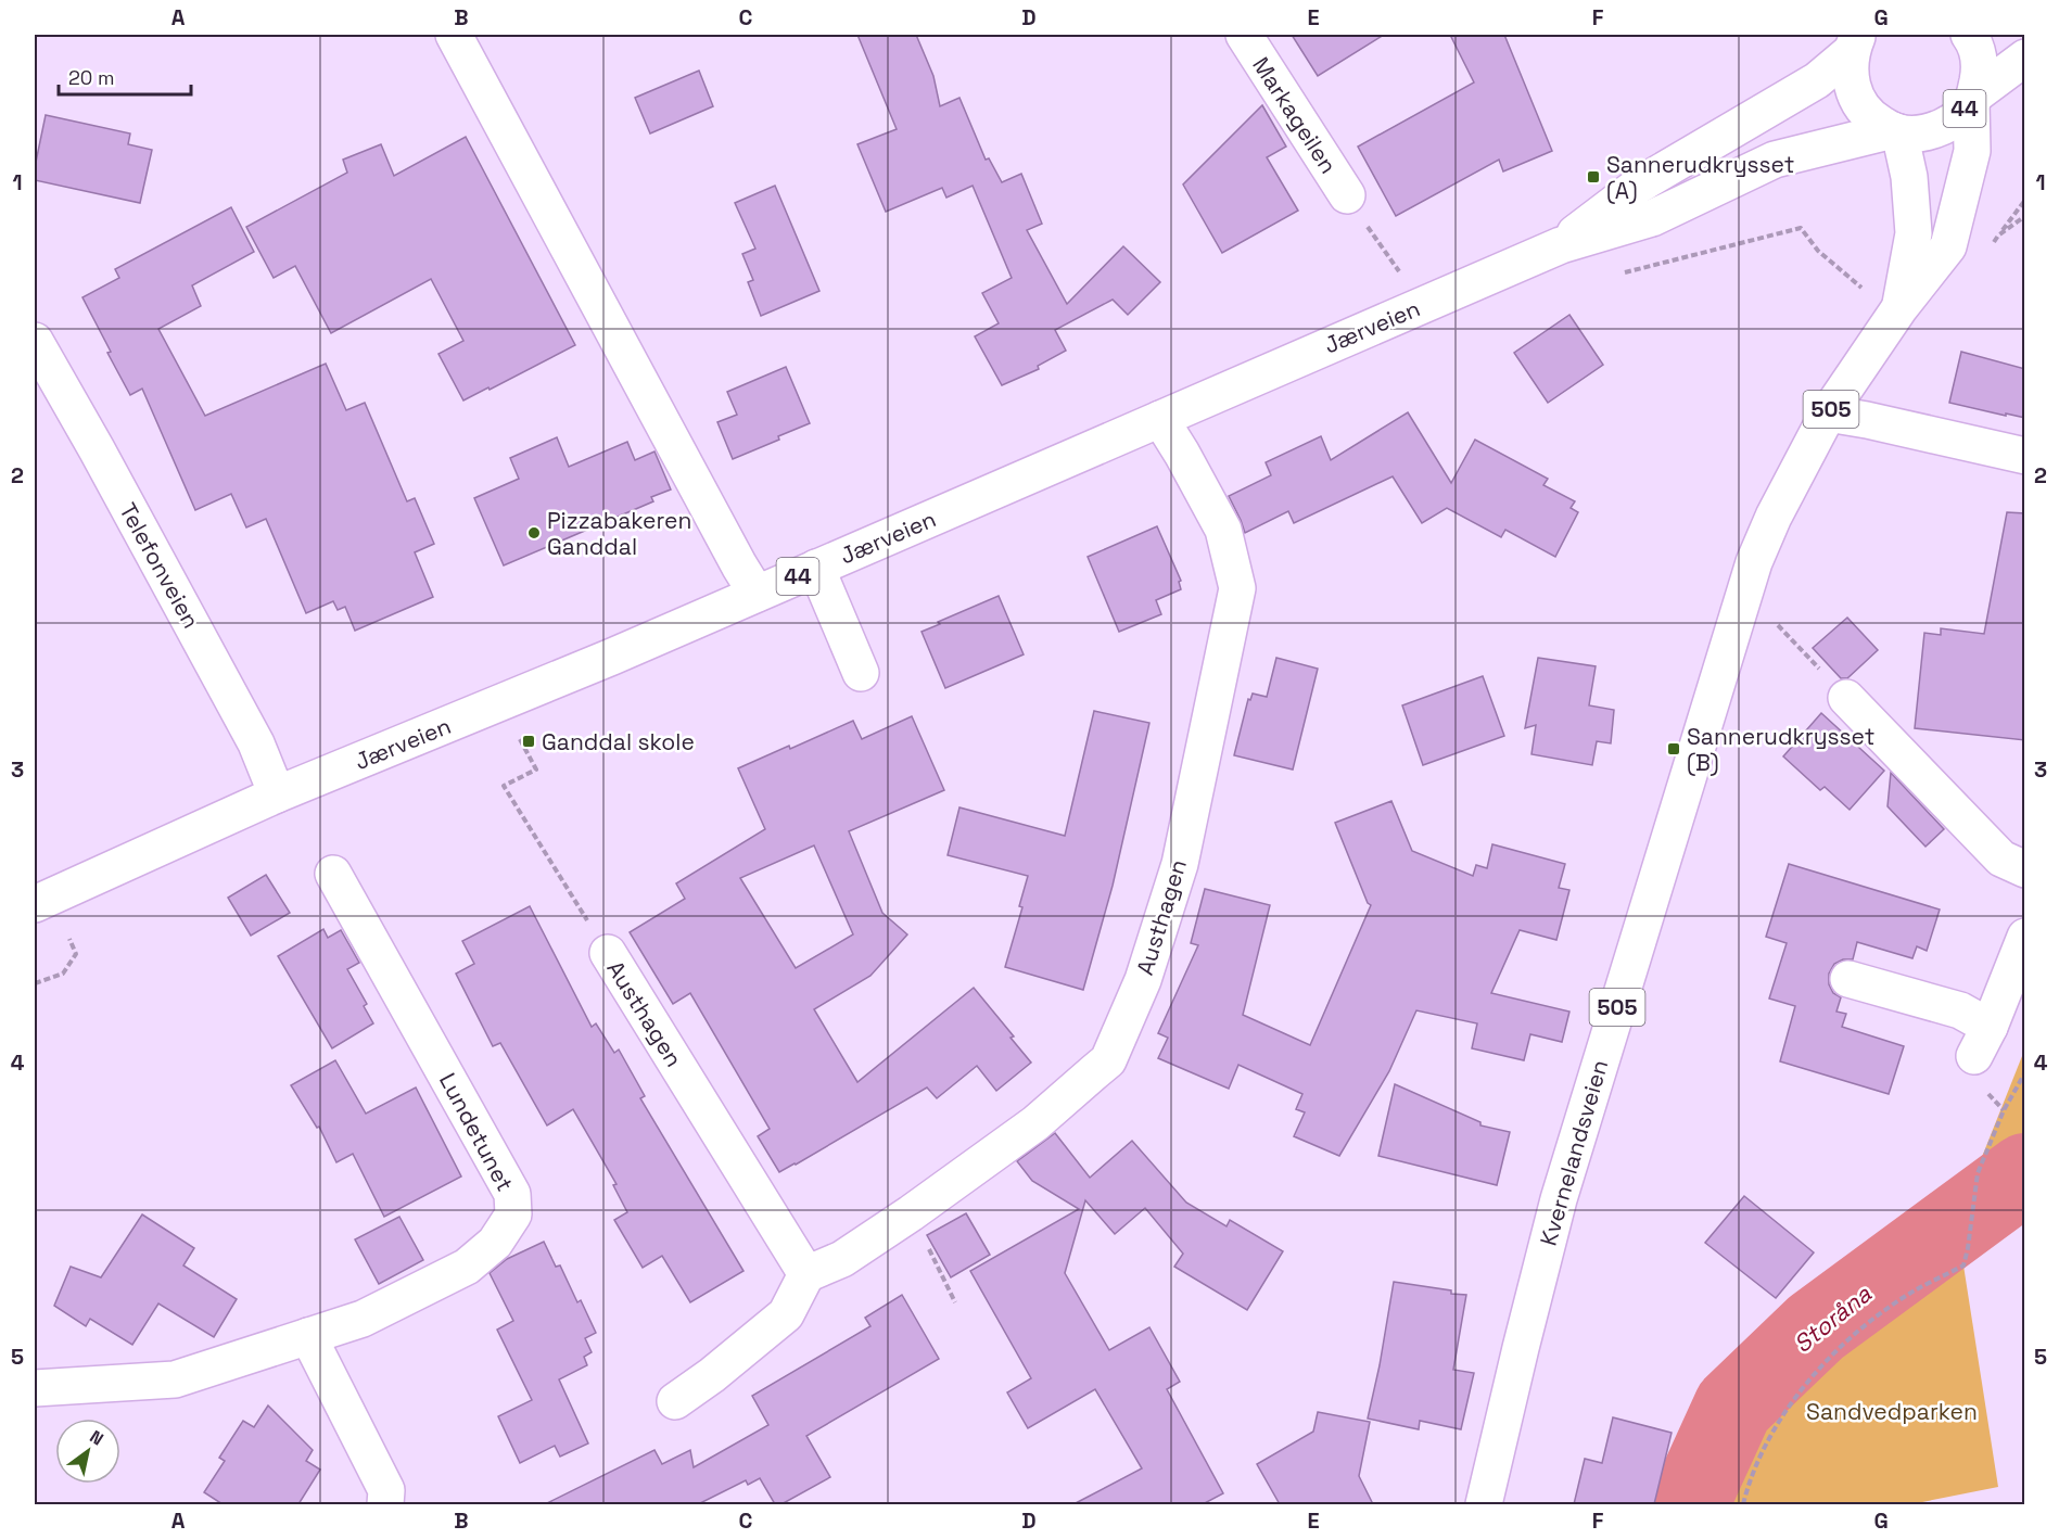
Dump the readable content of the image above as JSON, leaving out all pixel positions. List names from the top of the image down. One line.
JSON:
{"streets":{"main road":["44","Markageilen","Jærveien","505","Telefonveien","Austhagen","Lundetunet","Kvernelandsveien"]},"crossings":[["44","Jærveien"],["44","Kvernelandsveien"],["Jærveien","Telefonveien"],["Jærveien","Austhagen"],["Jærveien","Kvernelandsveien"]],"water":["Storåna"],"parks":["Sandvedparken"],"places":{"transit":["Sannerudkrysset (A)","Ganddal skole","Sannerudkrysset (B)"],"other":["Pizzabakeren Ganddal"]},"scale_bar":"20 m","north":"top right","grid":{"columns":["A","B","C","D","E","F","G"],"rows":["1","2","3","4","5"]}}
